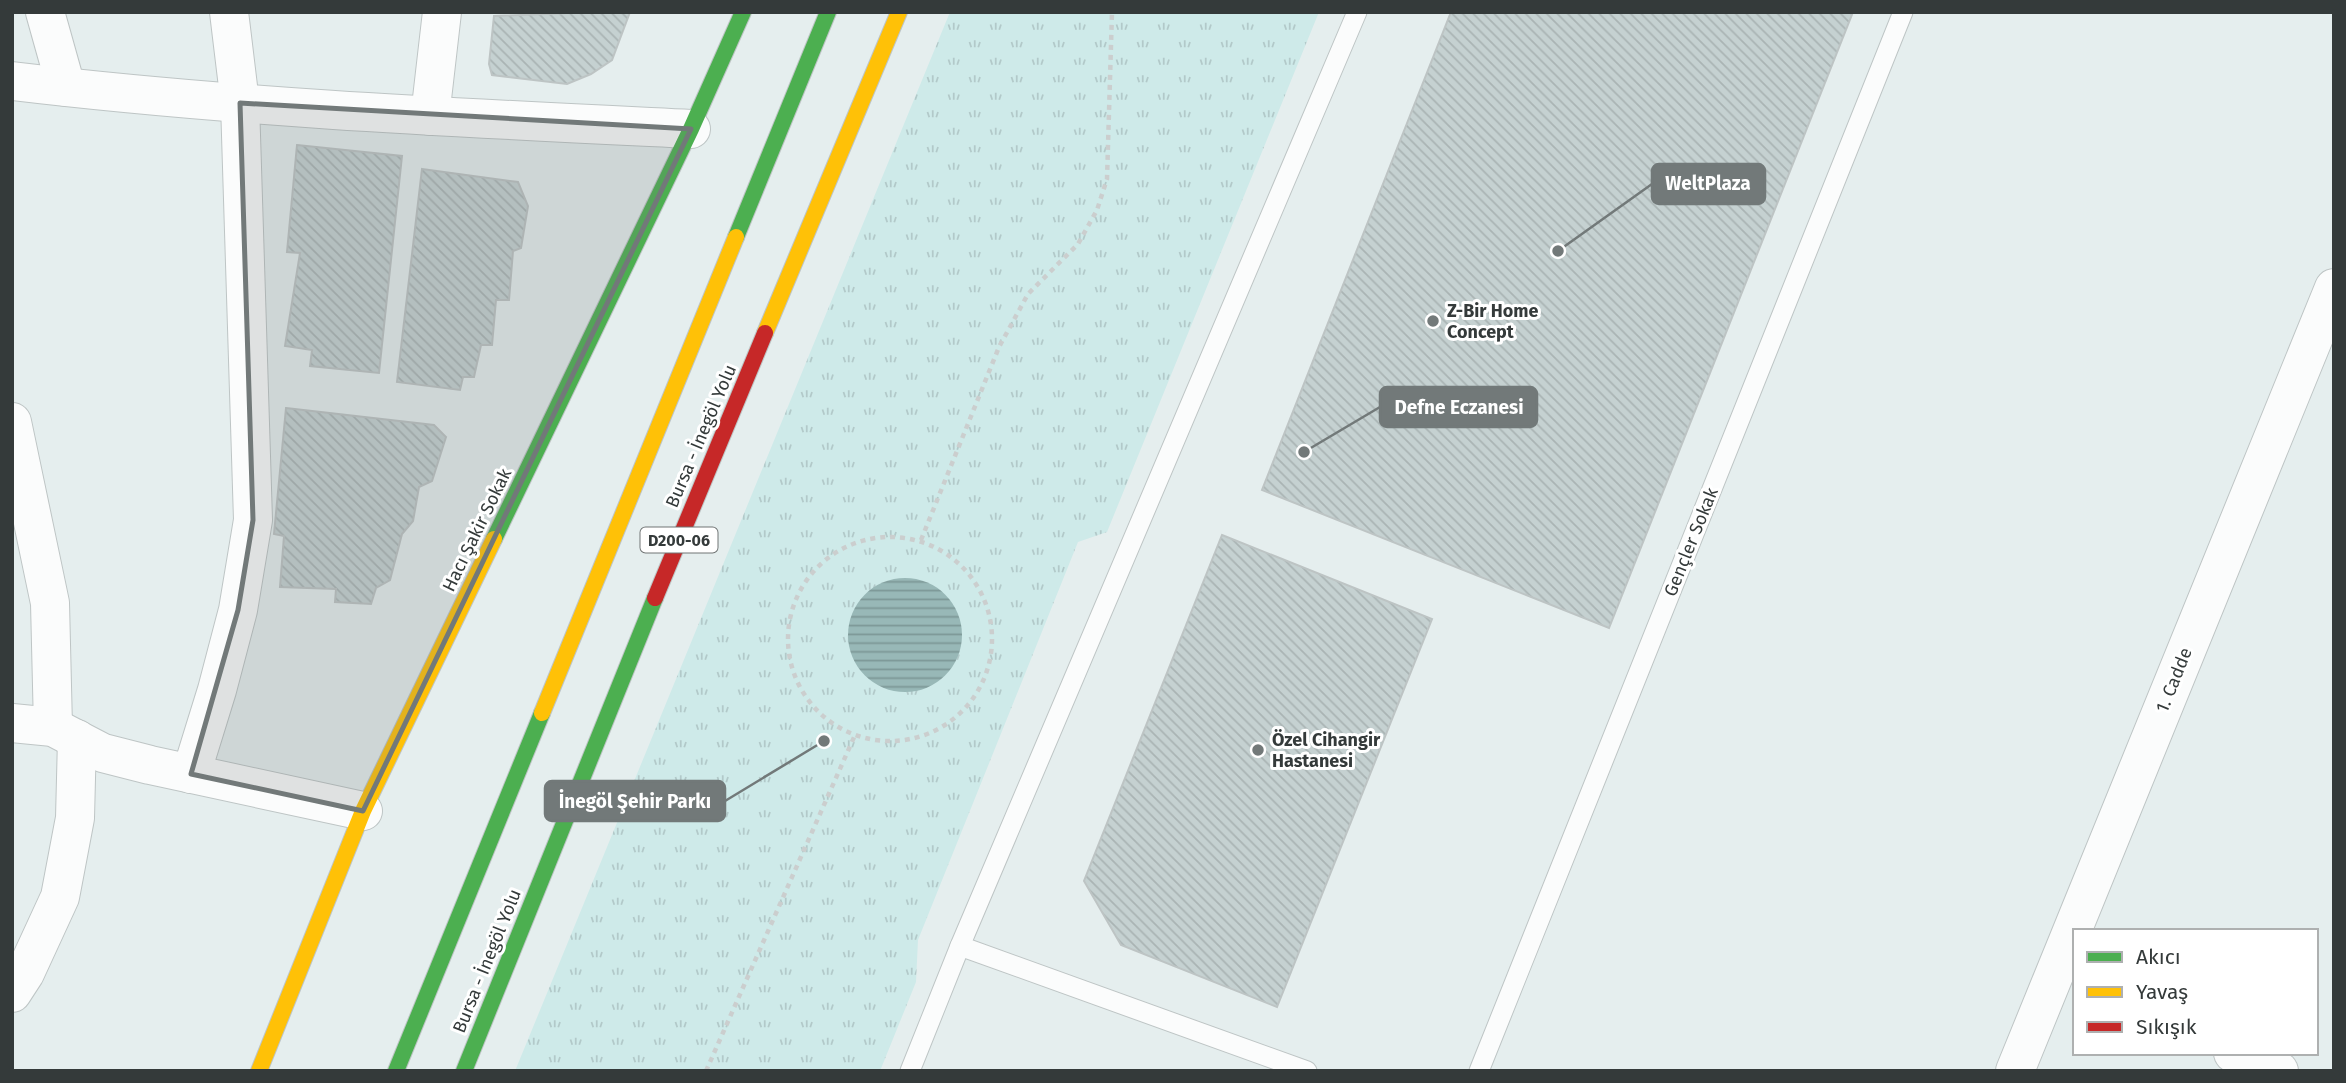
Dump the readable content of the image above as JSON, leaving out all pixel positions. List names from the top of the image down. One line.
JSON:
{"streets":{"main road":["Bursa - İnegöl Yolu","Hacı Şakir Sokak","D200-06"],"street":["1. Cadde"],"lane":["Gençler Sokak"]},"places":["WeltPlaza","Z-Bir Home Concept","Defne Eczanesi","İnegöl Şehir Parkı","Özel Cihangir Hastanesi"],"legend":["Akıcı","Yavaş","Sıkışık"]}
